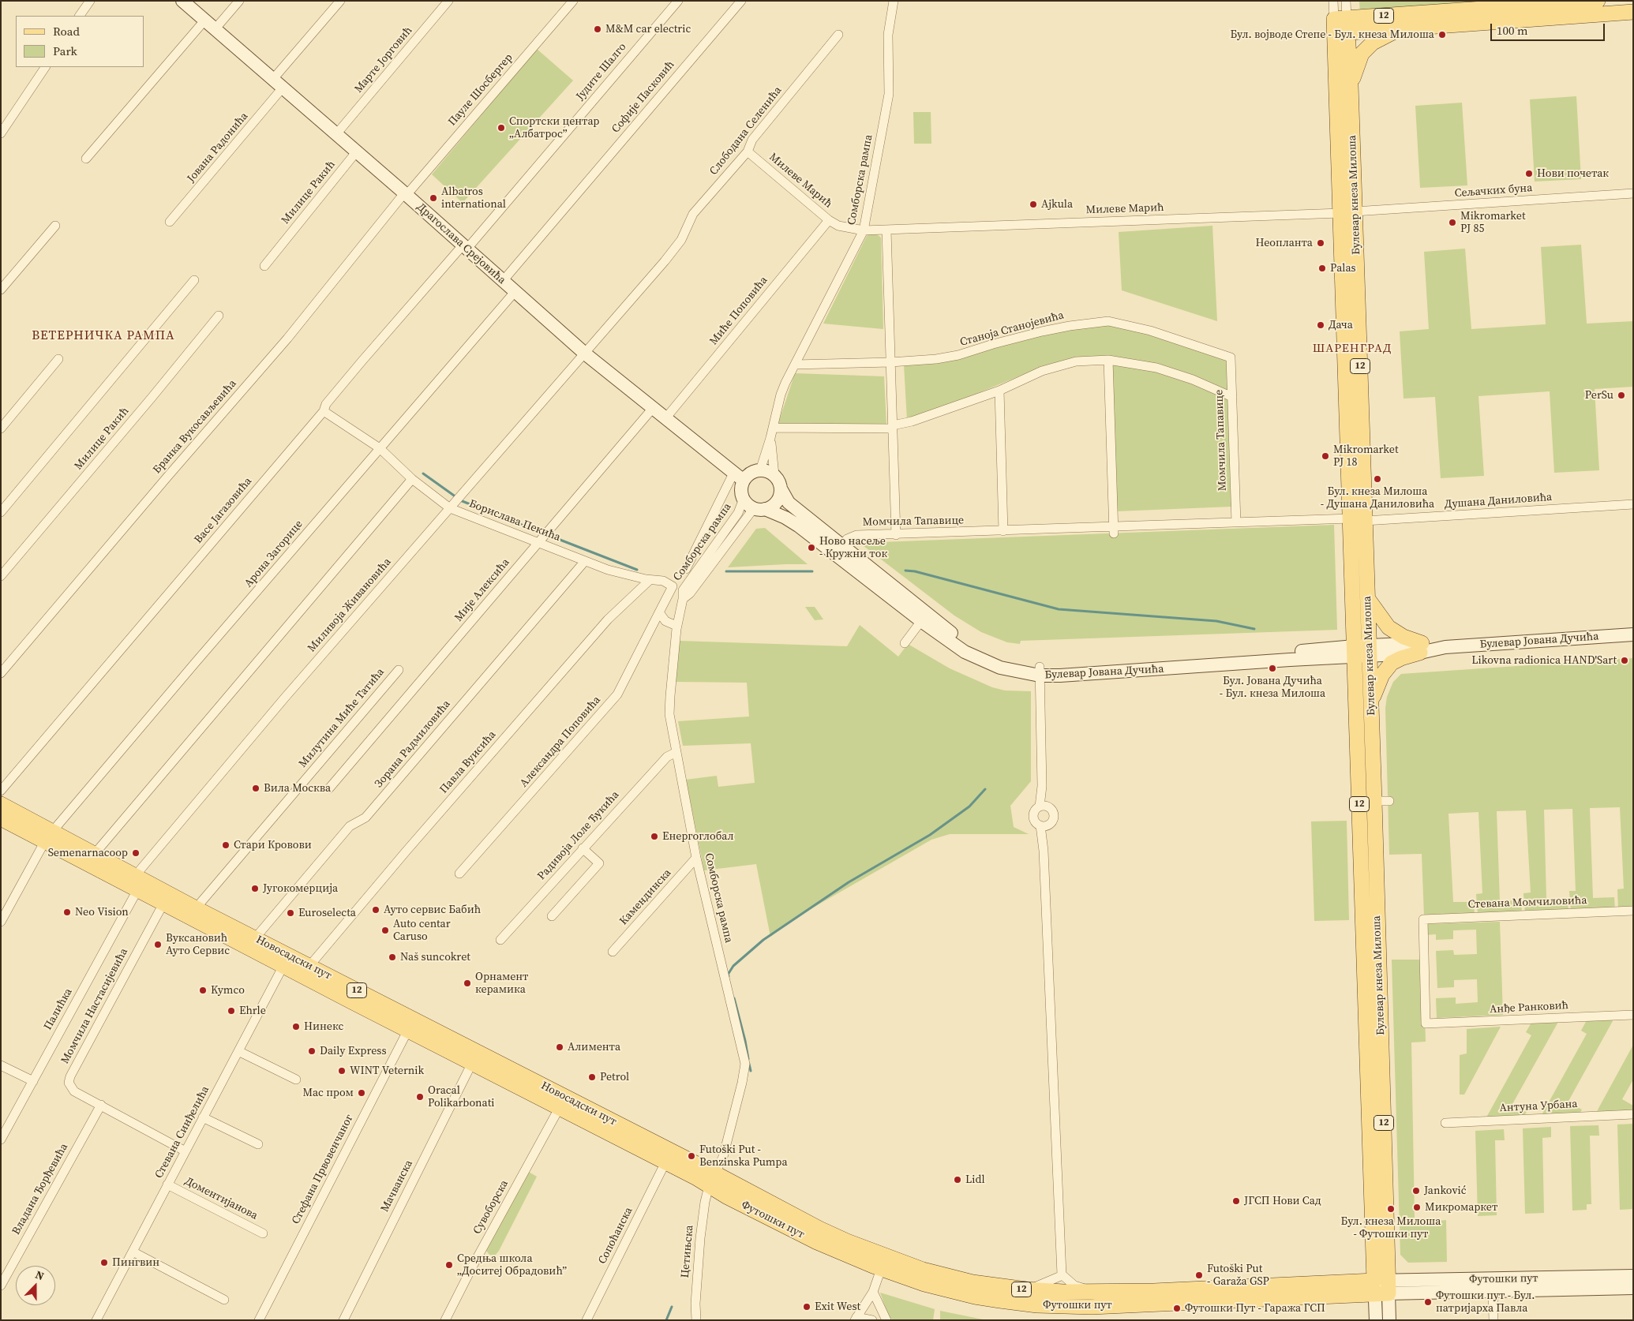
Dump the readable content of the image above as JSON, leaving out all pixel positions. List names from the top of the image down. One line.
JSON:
{"streets":{"main road":["12","Булевар кнеза Милоша","Новосадски пут","Футошки пут"],"street":["Марте Јорговић","Јудите Шалго","Пауле Шосбергер","Софије Пасковић","Слободана Селенића","Јована Радонића","Сомборска рампа","Милеве Марић","Сељачких буна","Милице Ракић","Драгослава Срејовића","Миће Поповића","Станоја Станојевића","Бранка Вукосављевића","Момчила Тапавице","Душана Даниловића","Васе Јагазовића","Борислава Пекића","Арона Загорице","Мије Алексића","Миливоја Живановића","Булевар Јована Дучића","Милутина Миће Татића","Александра Поповића","Зорана Радмиловића","Павла Вуисића","Радивоја Лоле Ђукића","Камендинска","Стевана Момчиловића","Момчила Настасијевића","Анђе Ранковић","Палићка","Антуна Урбана","Стевана Синђелића","Стефана Првовенчаног","Мачванска","Владана Ђорђевића","Доментијанова","Сувоборска","Сопоћанска","Цетињска"]},"crossings":[["12","Булевар кнеза Милоша"],["Марте Јорговић","Драгослава Срејовића"],["Јудите Шалго","Драгослава Срејовића"],["Јудите Шалго","Васе Јагазовића"],["Пауле Шосбергер","Драгослава Срејовића"],["Пауле Шосбергер","Бранка Вукосављевића"],["Софије Пасковић","Драгослава Срејовића"],["Слободана Селенића","Милеве Марић"],["Слободана Селенића","Драгослава Срејовића"],["Слободана Селенића","Миливоја Живановића"],["Јована Радонића","Драгослава Срејовића"],["Сомборска рампа","Милеве Марић"],["Сомборска рампа","Драгослава Срејовића"],["Сомборска рампа","Станоја Станојевића"],["Сомборска рампа","Булевар Јована Дучића"],["Сомборска рампа","Радивоја Лоле Ђукића"],["Сомборска рампа","Камендинска"],["Сомборска рампа","Новосадски пут"],["Сомборска рампа","Футошки пут"],["Сомборска рампа","Цетињска"],["Милеве Марић","Сељачких буна"],["Милеве Марић","Булевар кнеза Милоша"],["Милеве Марић","Миће Поповића"],["Сељачких буна","Булевар кнеза Милоша"],["Милице Ракић","Драгослава Срејовића"],["Булевар кнеза Милоша","Момчила Тапавице"],["Булевар кнеза Милоша","Душана Даниловића"],["Булевар кнеза Милоша","Булевар Јована Дучића"],["Булевар кнеза Милоша","Футошки пут"],["Драгослава Срејовића","Миће Поповића"],["Драгослава Срејовића","Бранка Вукосављевића"],["Драгослава Срејовића","Васе Јагазовића"],["Драгослава Срејовића","Арона Загорице"],["Драгослава Срејовића","Мије Алексића"],["Драгослава Срејовића","Миливоја Живановића"],["Драгослава Срејовића","Булевар Јована Дучића"],["Станоја Станојевића","Момчила Тапавице"],["Момчила Тапавице","Душана Даниловића"],["Момчила Тапавице","Булевар Јована Дучића"],["Васе Јагазовића","Борислава Пекића"],["Борислава Пекића","Арона Загорице"],["Борислава Пекића","Мије Алексића"],["Борислава Пекића","Миливоја Живановића"],["Борислава Пекића","Александра Поповића"],["Борислава Пекића","Зорана Радмиловића"],["Борислава Пекића","Павла Вуисића"],["Арона Загорице","Новосадски пут"],["Миливоја Живановића","Новосадски пут"],["Миливоја Живановића","Палићка"],["Милутина Миће Татића","Новосадски пут"],["Зорана Радмиловића","Новосадски пут"],["Павла Вуисића","Новосадски пут"],["Стевана Момчиловића","Анђе Ранковић"],["Новосадски пут","Момчила Настасијевића"],["Новосадски пут","Палићка"],["Новосадски пут","Стевана Синђелића"],["Новосадски пут","Стефана Првовенчаног"],["Новосадски пут","Мачванска"],["Новосадски пут","Сувоборска"],["Новосадски пут","Футошки пут"],["Новосадски пут","Сопоћанска"],["Новосадски пут","Цетињска"],["Момчила Настасијевића","Стевана Синђелића"],["Момчила Настасијевића","Владана Ђорђевића"],["Стевана Синђелића","Доментијанова"],["Футошки пут","Цетињска"]],"districts":["ВЕТЕРНИЧКА РАМПА","ШАРЕНГРАД"],"places":["M&M car electric","Бул. војводе Степе - Бул. кнеза Милоша","Спортски центар „Албатрос”","Нови почетак","Albatros international","Ajkula","Mikromarket PJ 85","Неопланта","Palas","Дача","PerSu","Mikromarket PJ 18","Бул. кнеза Милоша - Душана Даниловића","Ново насеље - Кружни ток","Likovna radionica HAND'Sart","Бул. Јована Дучића - Бул. кнеза Милоша","Вила Москва","Енергоглобал","Стари Кровови","Semenarnacoop","Југокомерција","Ауто сервис Бабић","Neo Vision","Euroselecta","Auto centar Caruso","Вуксановић Ауто Сервис","Naš suncokret","Орнамент керамика","Kymco","Ehrle","Нинекс","Алимента","Daily Express","WINT Veternik","Petrol","Мас пром","Oracal Polikarbonati","Futoški Put - Benzinska Pumpa","Lidl","Janković","ЈГСП Нови Сад","Микромаркет","Бул. кнеза Милоша - Футошки пут","Пингвин","Средња школа „Доситеј Обрадовић”","Futoški Put - Garaža GSP","Футошки пут - Бул. патријарха Павла","Exit West","Футошки Пут - Гаража ГСП"],"legend":["Road","Park"],"scale_bar":"100 m","north":"top"}
